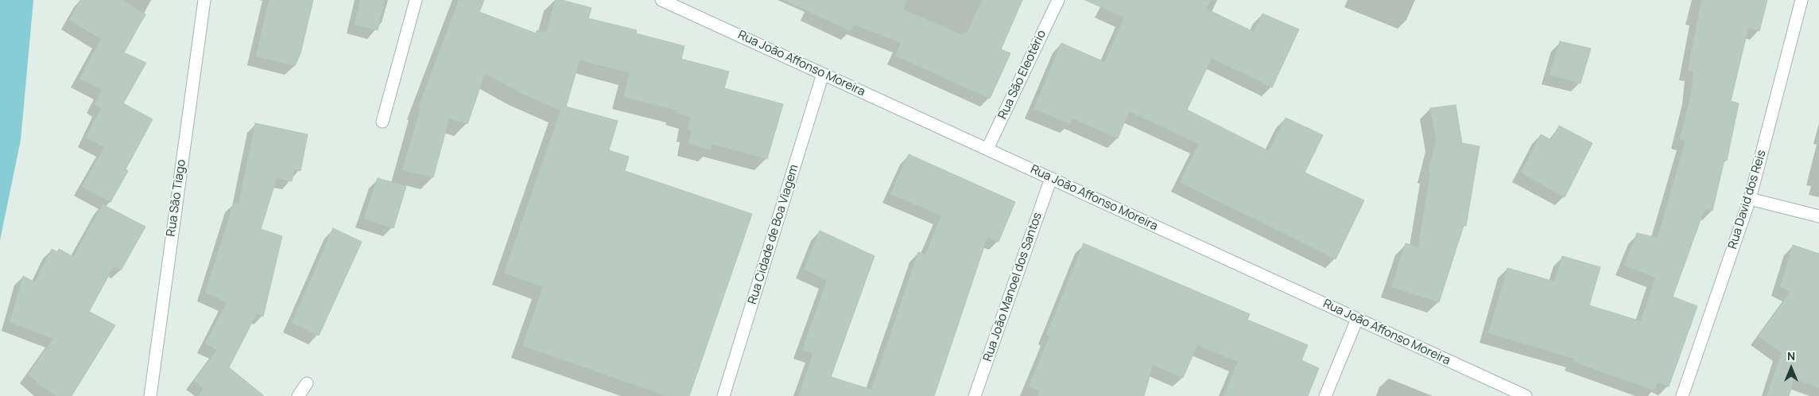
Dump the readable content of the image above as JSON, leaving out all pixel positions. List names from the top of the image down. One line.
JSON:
{"streets":{"street":["Rua João Affonso Moreira","Rua São Eleotério","Rua São Tiago","Rua David dos Reis","Rua Cidade de Boa Viagem","Rua João Manoel dos Santos"]},"crossings":[["Rua João Affonso Moreira","Rua São Eleotério"],["Rua João Affonso Moreira","Rua Cidade de Boa Viagem"],["Rua João Affonso Moreira","Rua João Manoel dos Santos"]],"north":"top"}
